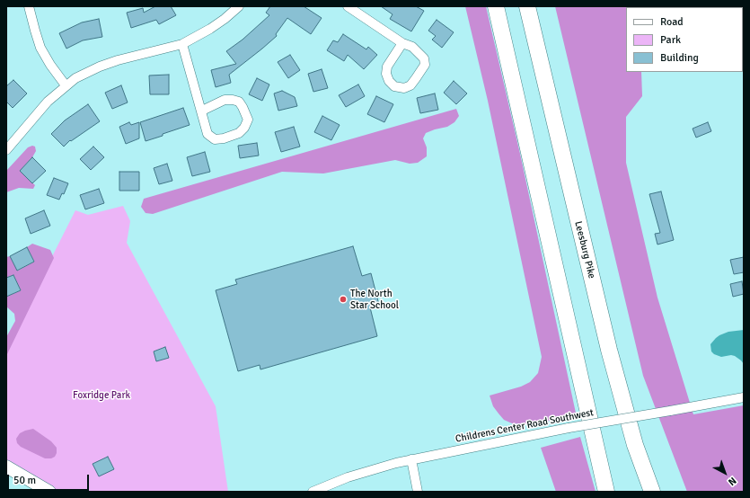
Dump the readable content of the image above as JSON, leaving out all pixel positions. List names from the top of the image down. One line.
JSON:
{"streets":{"highway":["Leesburg Pike"],"street":["Childrens Center Road Southwest"]},"parks":["Foxridge Park"],"places":["The North Star School"],"legend":["Road","Park","Building"],"scale_bar":"50 m","north":"bottom right"}
